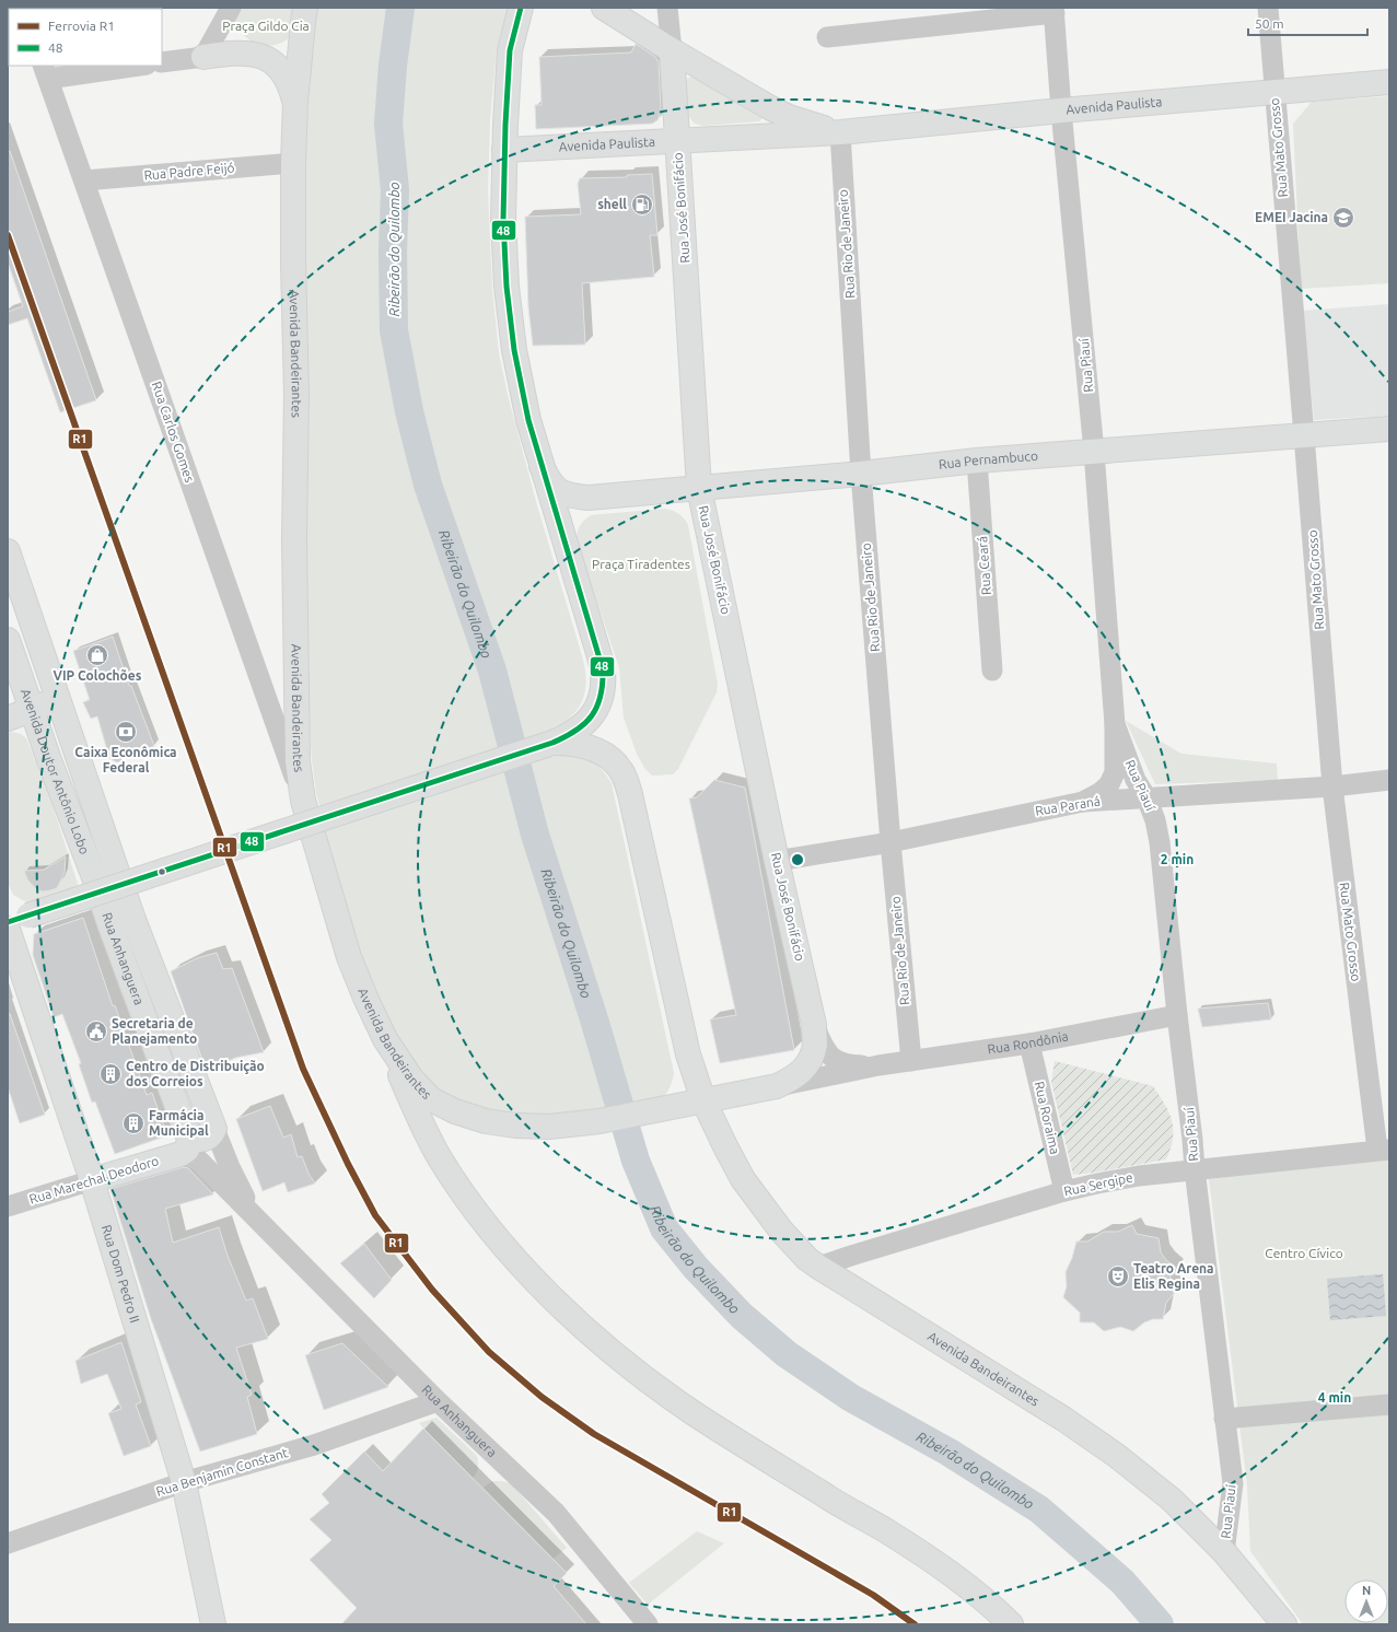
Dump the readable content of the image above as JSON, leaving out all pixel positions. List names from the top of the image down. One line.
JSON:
{"streets":{"main road":["Avenida Paulista","Rua José Bonifácio","Avenida Bandeirantes","Rua Pernambuco","Avenida Doutor Antônio Lobo","Rua Anhanguera","Rua Rondônia","Rua Marechal Deodoro","Rua Dom Pedro II"],"street":["Rua Mato Grosso","Rua Padre Feijó","Rua Rio de Janeiro","Rua Piauí","Rua Carlos Gomes","Rua Ceará","Rua Paraná","Rua Roraima","Rua Sergipe","Rua Benjamin Constant"]},"crossings":[["Avenida Paulista","Rua Mato Grosso"],["Avenida Paulista","Rua José Bonifácio"],["Avenida Paulista","Rua Rio de Janeiro"],["Avenida Paulista","Rua Piauí"],["Rua Mato Grosso","Rua Pernambuco"],["Rua Mato Grosso","Rua Paraná"],["Rua Mato Grosso","Rua Sergipe"],["Rua Padre Feijó","Avenida Bandeirantes"],["Rua Padre Feijó","Rua Carlos Gomes"],["Rua José Bonifácio","Rua Pernambuco"],["Rua José Bonifácio","Rua Paraná"],["Rua José Bonifácio","Rua Rondônia"],["Rua Rio de Janeiro","Rua Pernambuco"],["Rua Rio de Janeiro","Rua Paraná"],["Rua Rio de Janeiro","Rua Rondônia"],["Avenida Bandeirantes","Rua Piauí"],["Avenida Bandeirantes","Rua Carlos Gomes"],["Avenida Bandeirantes","Rua Rondônia"],["Avenida Bandeirantes","Rua Sergipe"],["Rua Piauí","Rua Pernambuco"],["Rua Piauí","Rua Paraná"],["Rua Piauí","Rua Rondônia"],["Rua Piauí","Rua Sergipe"],["Rua Pernambuco","Rua Ceará"],["Avenida Doutor Antônio Lobo","Rua Anhanguera"],["Rua Anhanguera","Rua Marechal Deodoro"],["Rua Anhanguera","Rua Benjamin Constant"],["Rua Rondônia","Rua Roraima"],["Rua Roraima","Rua Sergipe"],["Rua Marechal Deodoro","Rua Dom Pedro II"],["Rua Dom Pedro II","Rua Benjamin Constant"]],"water":["Ribeirão do Quilombo"],"parks":["Praça Gildo Cia","Praça Tiradentes","Centro Cívico"],"places":{"fuel station":["shell"],"school or university":["EMEI Jacina"],"shop":["VIP Colochões"],"bank":["Caixa Econômica Federal"],"public building":["Secretaria de Planejamento"],"building":["Centro de Distribuição dos Correios","Farmácia Municipal"],"theatre":["Teatro Arena Elis Regina"]},"lines":["transit line 48","rail line R1"],"legend":["Ferrovia R1","48"],"scale_bar":"50 m","north":"top","rings":["2 min","4 min"]}
